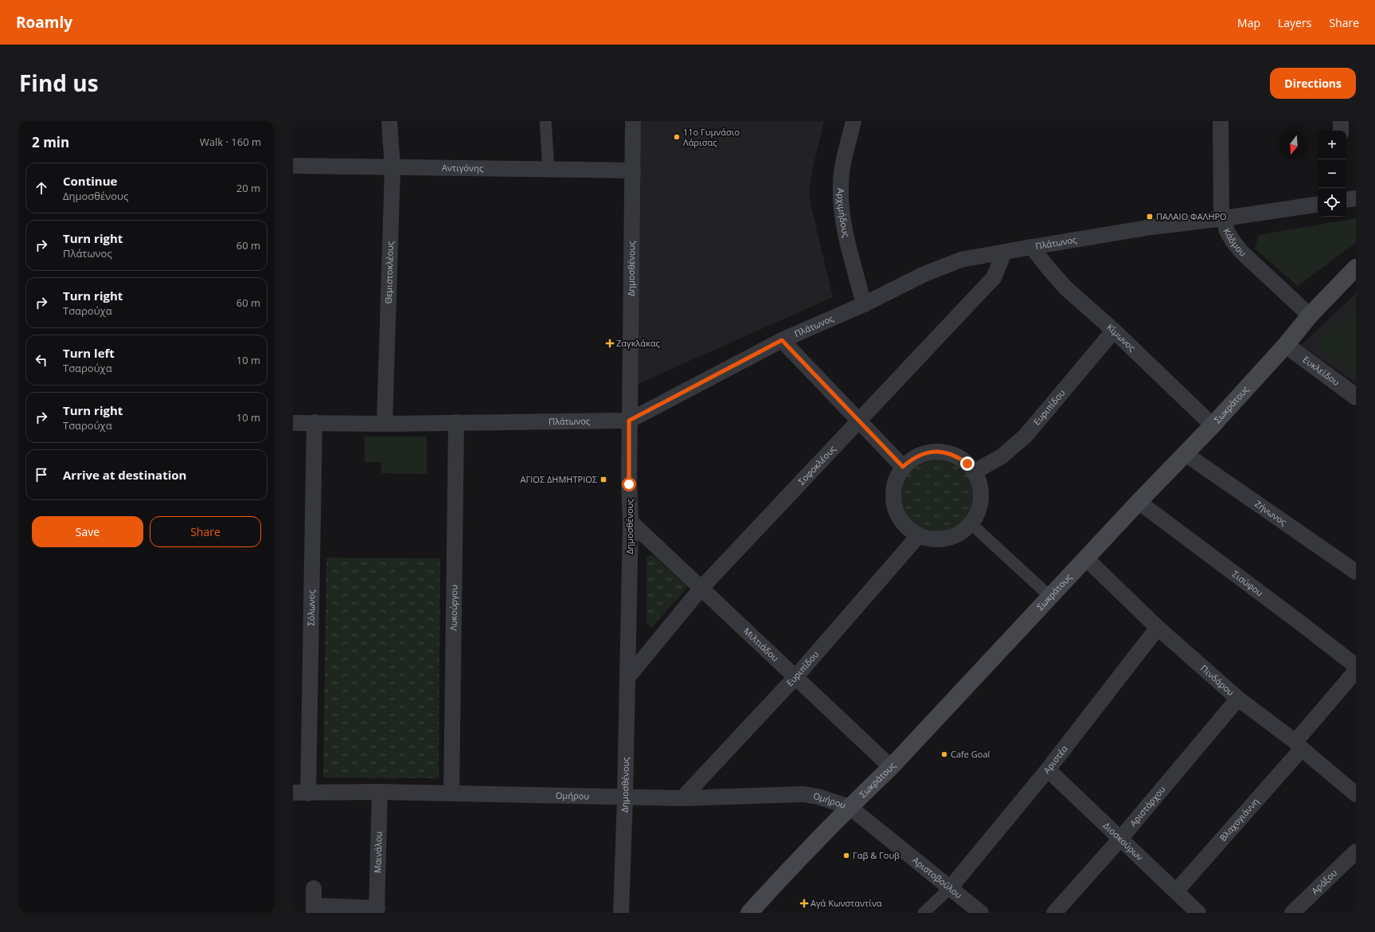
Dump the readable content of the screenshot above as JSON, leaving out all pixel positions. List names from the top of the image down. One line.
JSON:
{"streets":{"main road":["Σωκράτους"],"street":["Αντιγόνης","Αρχιμήδους","Κάδμου","Πλάτωνος","Δημοσθένους","Θεμιστοκλέους","Κίμωνος","Ευκλείδου","Ευριπίδου","Σοφοκλέους","Ζήνωνος","Σισύφου","Σόλωνος","Λυκούργου","Μιλτιάδου","Πινδάρου","Αριστέα","Ομήρου","Αριστάρχου","Βλαχογιάννη","Διοσκούρων","Μαινάλου","Αριστοβούλου","Αράξου"]},"crossings":[["Αντιγόνης","Δημοσθένους"],["Αντιγόνης","Θεμιστοκλέους"],["Αρχιμήδους","Πλάτωνος"],["Κάδμου","Πλάτωνος"],["Κάδμου","Σωκράτους"],["Πλάτωνος","Δημοσθένους"],["Πλάτωνος","Θεμιστοκλέους"],["Πλάτωνος","Κίμωνος"],["Πλάτωνος","Σοφοκλέους"],["Πλάτωνος","Σόλωνος"],["Πλάτωνος","Λυκούργου"],["Δημοσθένους","Σοφοκλέους"],["Δημοσθένους","Μιλτιάδου"],["Δημοσθένους","Ομήρου"],["Κίμωνος","Σωκράτους"],["Κίμωνος","Ευριπίδου"],["Ευκλείδου","Σωκράτους"],["Σωκράτους","Ζήνωνος"],["Σωκράτους","Σισύφου"],["Σωκράτους","Μιλτιάδου"],["Σωκράτους","Πινδάρου"],["Σωκράτους","Ομήρου"],["Σωκράτους","Αριστοβούλου"],["Ευριπίδου","Μιλτιάδου"],["Ευριπίδου","Ομήρου"],["Σοφοκλέους","Μιλτιάδου"],["Σόλωνος","Ομήρου"],["Λυκούργου","Ομήρου"],["Πινδάρου","Αριστέα"],["Πινδάρου","Αριστάρχου"],["Πινδάρου","Βλαχογιάννη"],["Αριστέα","Διοσκούρων"],["Αριστέα","Αριστοβούλου"],["Ομήρου","Μαινάλου"],["Ομήρου","Αριστοβούλου"],["Αριστάρχου","Διοσκούρων"],["Βλαχογιάννη","Διοσκούρων"]],"places":{"other":["11ο Γυμνάσιο Λάρισας","Cafe Goal","Γαβ & Γουβ"],"transit":["ΠΑΛΑΙΟ ΦΑΛΗΡΟ","ΑΓΙΟΣ ΔΗΜΗΤΡΙΟΣ"],"health":["Ζαγκλάκας","Αγά Κωνσταντίνα"]},"north":"bottom","page":{"header":"Roamly","nav":["Map","Layers","Share"],"title":"Find us","buttons":["Directions",["Save","Share"]],"heading":["2 min","Walk · 160 m"],"map_buttons":["+","−"],"list":[["Continue","Δημοσθένους","20 m"],["Turn right","Πλάτωνος","60 m"],["Turn right","Τσαρούχα","60 m"],["Turn left","Τσαρούχα","10 m"],["Turn right","Τσαρούχα","10 m"],"Arrive at destination"]}}
